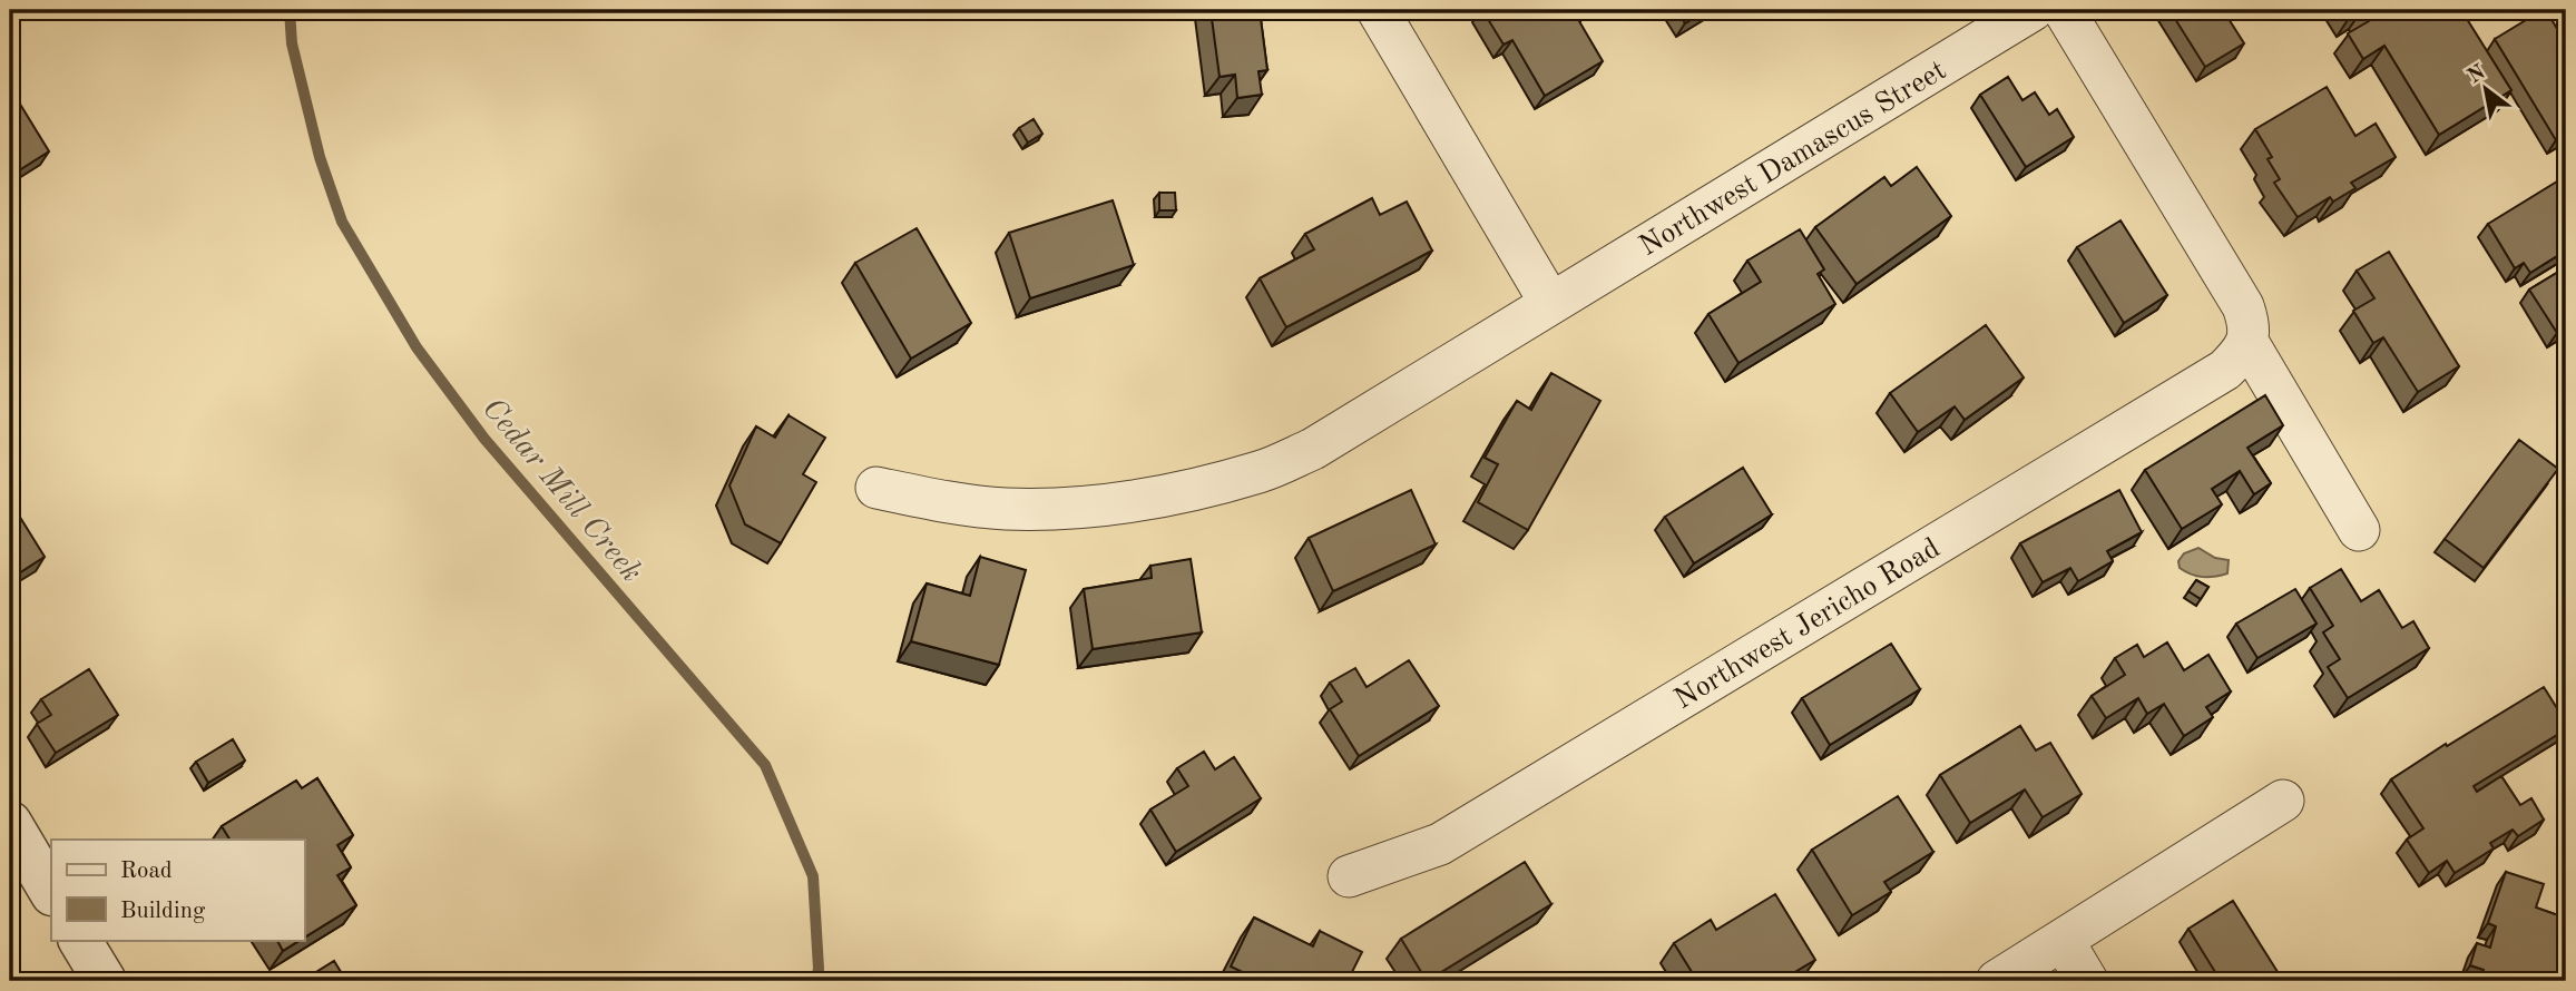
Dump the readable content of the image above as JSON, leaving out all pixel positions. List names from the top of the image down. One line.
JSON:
{"streets":{"street":["Northwest Damascus Street","Northwest Jericho Road"]},"water":["Cedar Mill Creek"],"legend":["Road","Building"],"north":"top left"}
